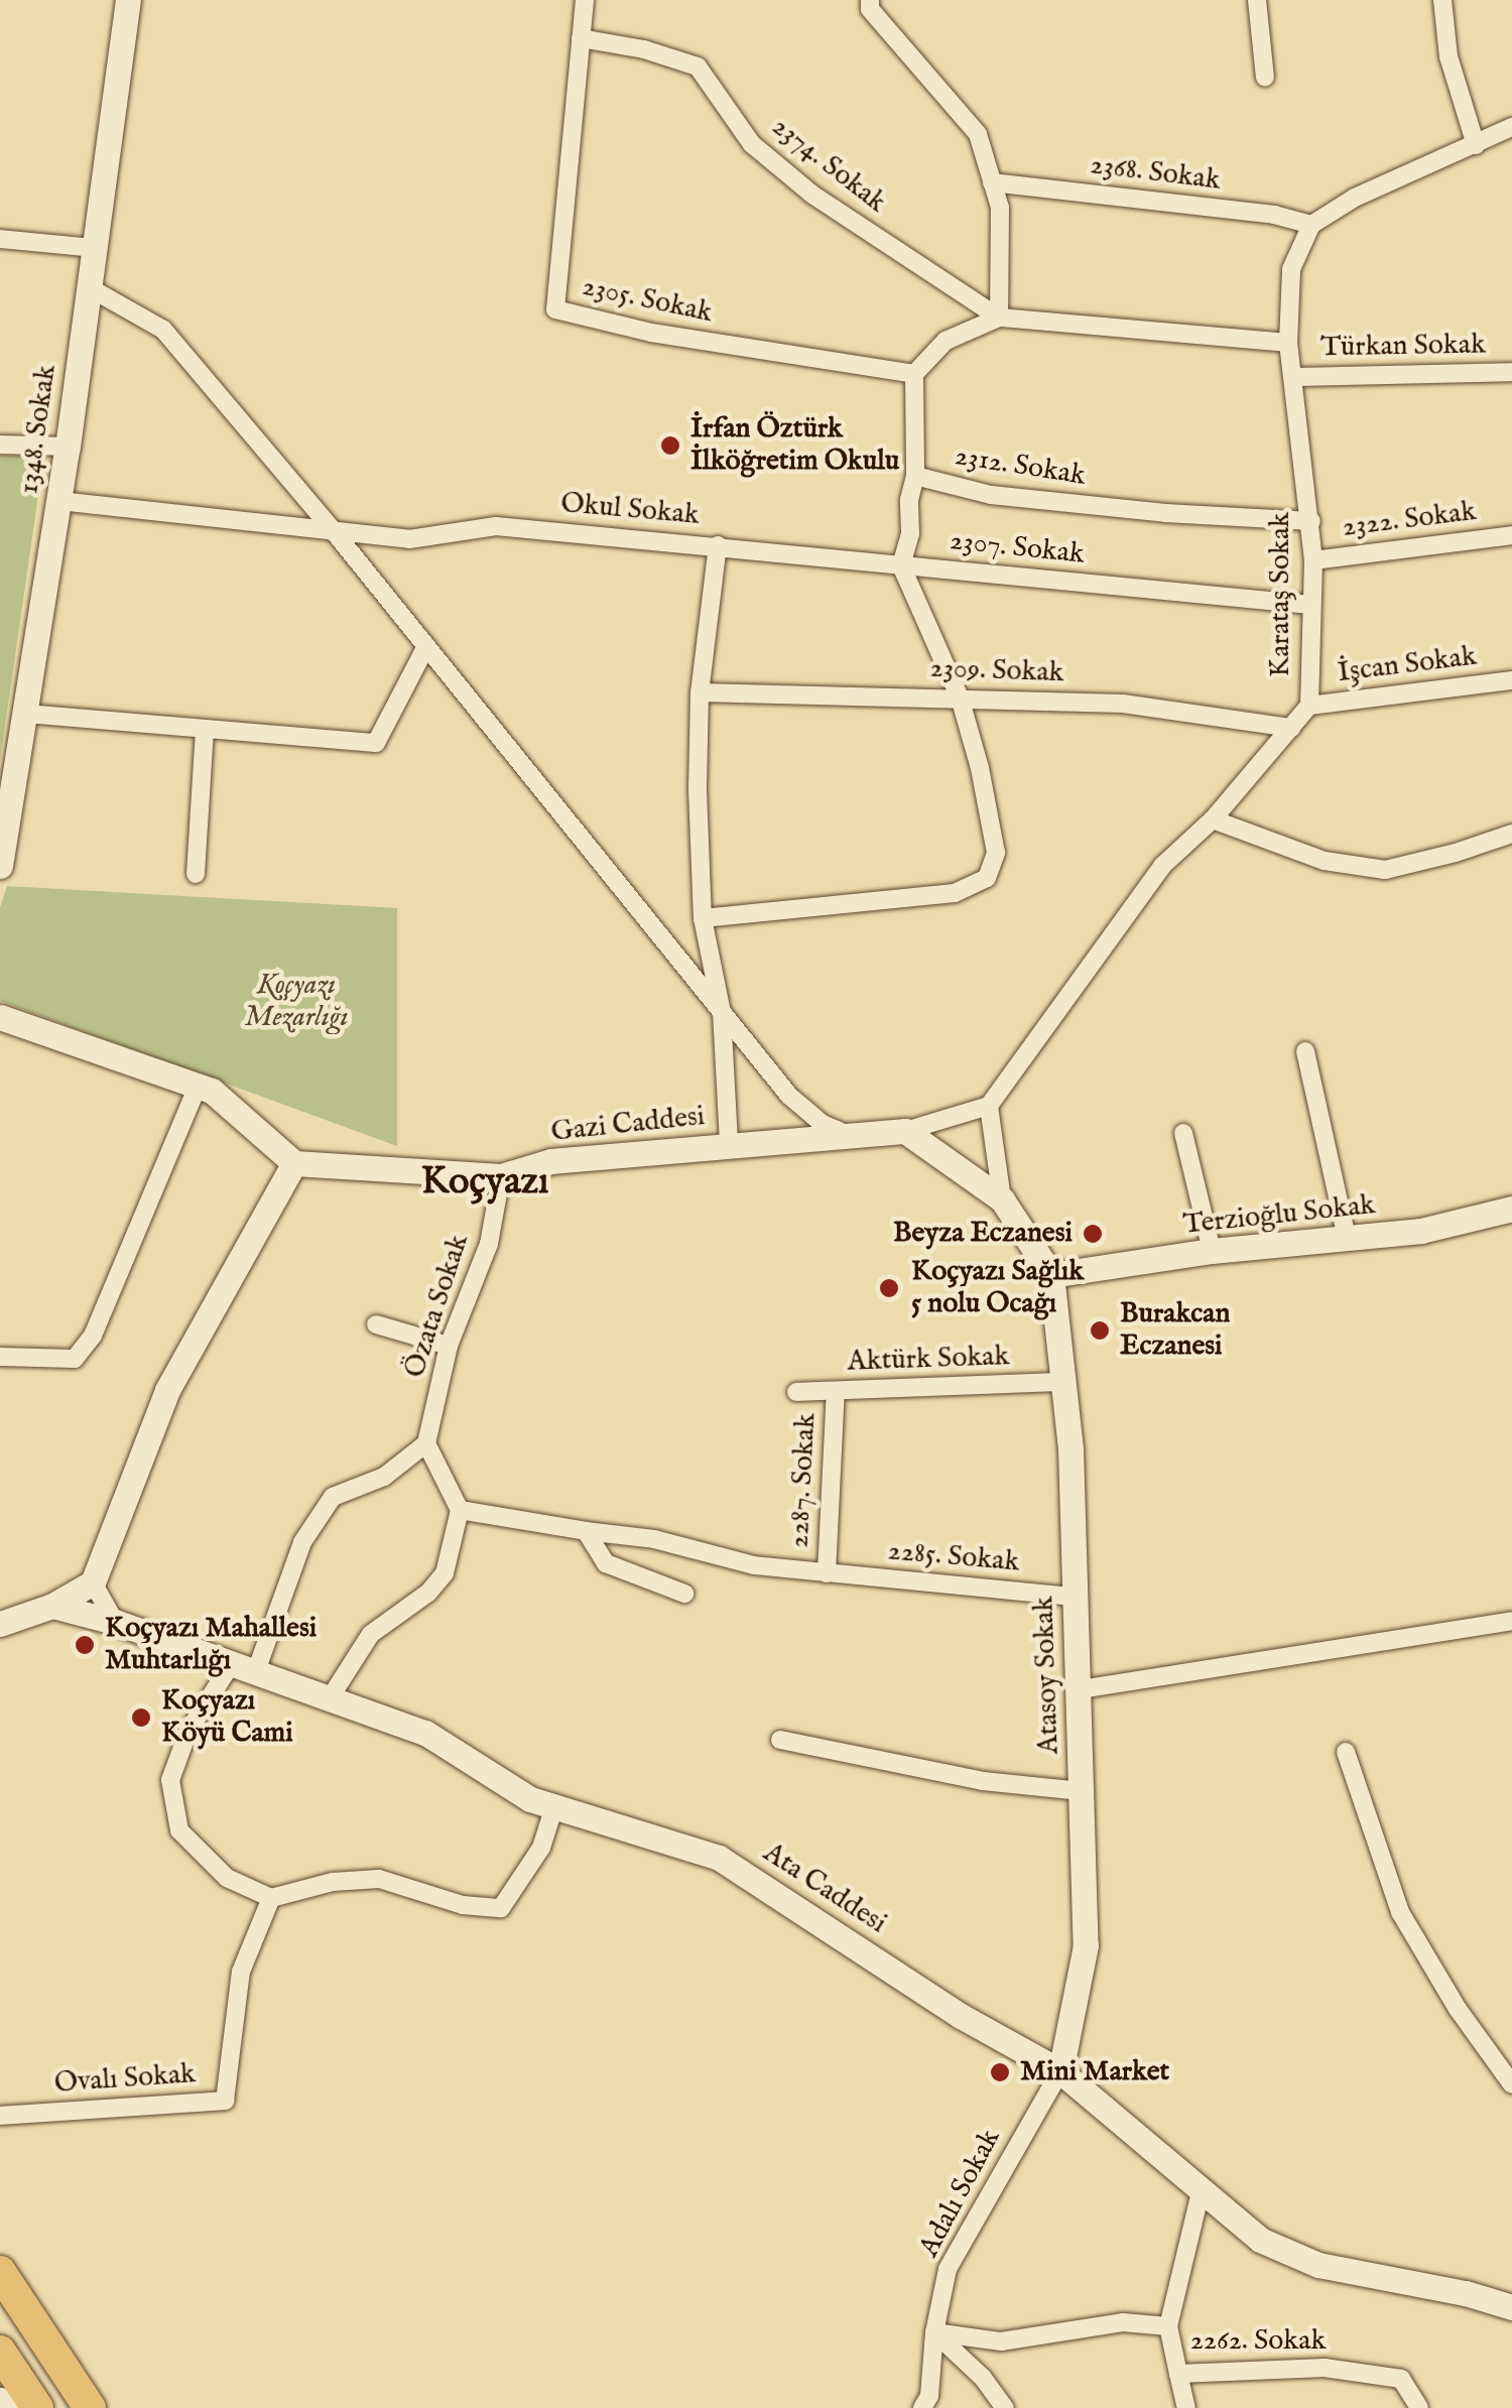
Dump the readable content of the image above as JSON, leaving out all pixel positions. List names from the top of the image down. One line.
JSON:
{"streets":{"street":["2374. Sokak","2368. Sokak","2305. Sokak","Türkan Sokak","1348. Sokak","2312. Sokak","Okul Sokak","2322. Sokak","2307. Sokak","Karataş Sokak","İşcan Sokak","2309. Sokak","Gazi Caddesi","Terzioğlu Sokak","Özata Sokak","Aktürk Sokak","2287. Sokak","2285. Sokak","Atasoy Sokak","Ata Caddesi","Ovalı Sokak","Adalı Sokak","2262. Sokak"]},"crossings":[["2374. Sokak","2305. Sokak"],["2368. Sokak","Karataş Sokak"],["2305. Sokak","2312. Sokak"],["Türkan Sokak","Karataş Sokak"],["1348. Sokak","Okul Sokak"],["2312. Sokak","Karataş Sokak"],["Okul Sokak","2307. Sokak"],["Okul Sokak","2309. Sokak"],["Okul Sokak","Gazi Caddesi"],["2322. Sokak","Karataş Sokak"],["2307. Sokak","Karataş Sokak"],["Karataş Sokak","İşcan Sokak"],["Karataş Sokak","2309. Sokak"],["Gazi Caddesi","Özata Sokak"],["Terzioğlu Sokak","Atasoy Sokak"],["Aktürk Sokak","2287. Sokak"],["Aktürk Sokak","Atasoy Sokak"],["2287. Sokak","2285. Sokak"],["2285. Sokak","Atasoy Sokak"],["Atasoy Sokak","Ata Caddesi"],["Atasoy Sokak","Adalı Sokak"],["Ata Caddesi","Adalı Sokak"],["Adalı Sokak","2262. Sokak"]],"districts":["Koçyazı"],"parks":["Koçyazı Mezarlığı"],"places":["İrfan Öztürk İlköğretim Okulu","Beyza Eczanesi","Koçyazı Sağlık 5 nolu Ocağı","Burakcan Eczanesi","Koçyazı Mahallesi Muhtarlığı","Koçyazı Köyü Cami","Mini Market"]}
